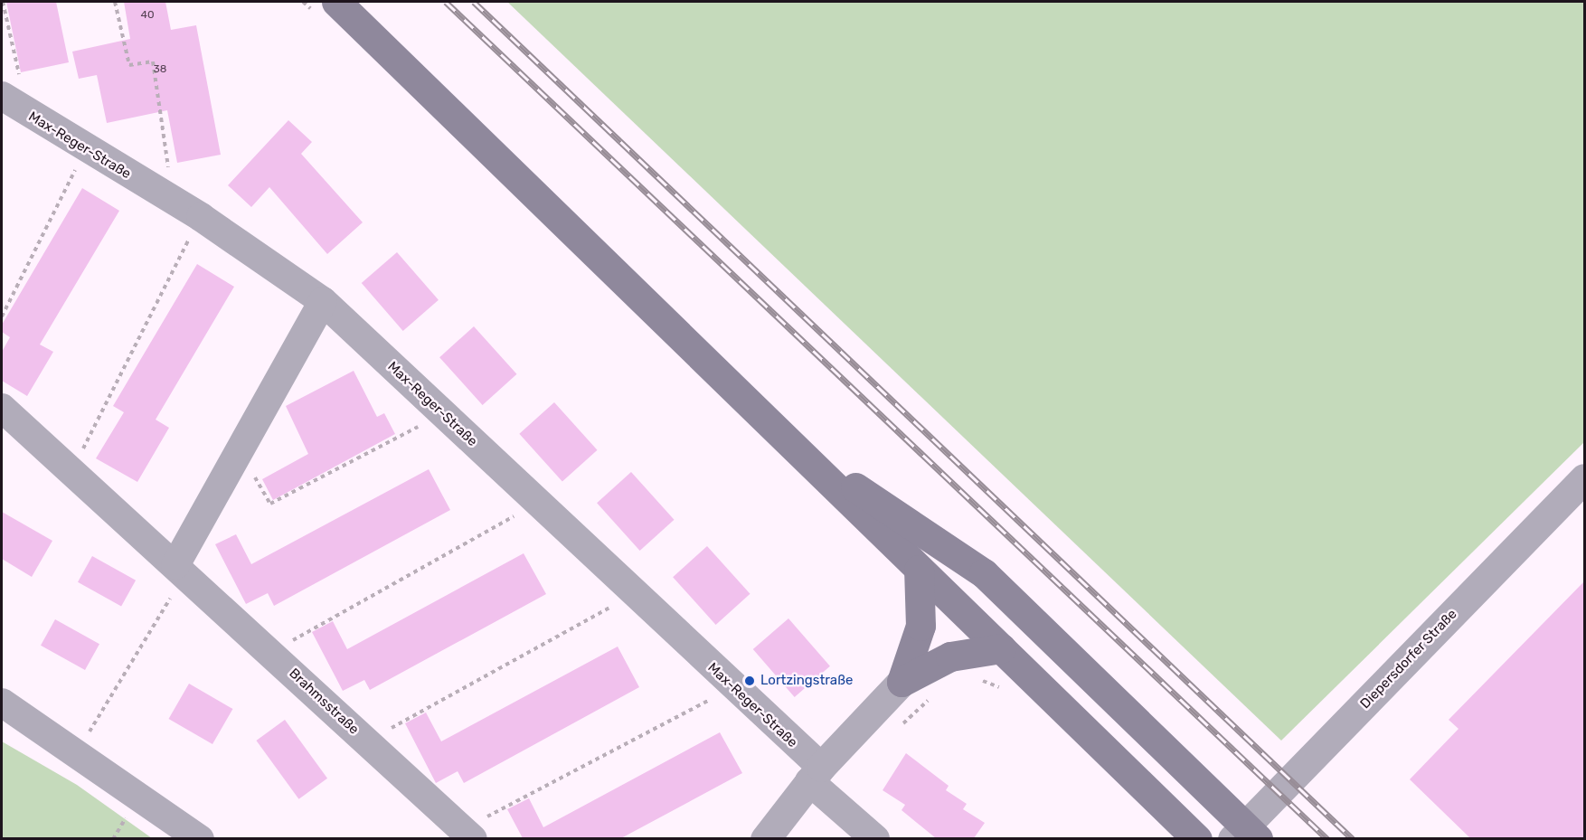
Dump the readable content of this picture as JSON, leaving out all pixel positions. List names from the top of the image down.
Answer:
{
  "streets": {
    "street": ["Max-Reger-Straße", "Diepersdorfer Straße", "Brahmsstraße"]
  },
  "places": ["Lortzingstraße"],
  "house_numbers": ["40", "38"]
}
